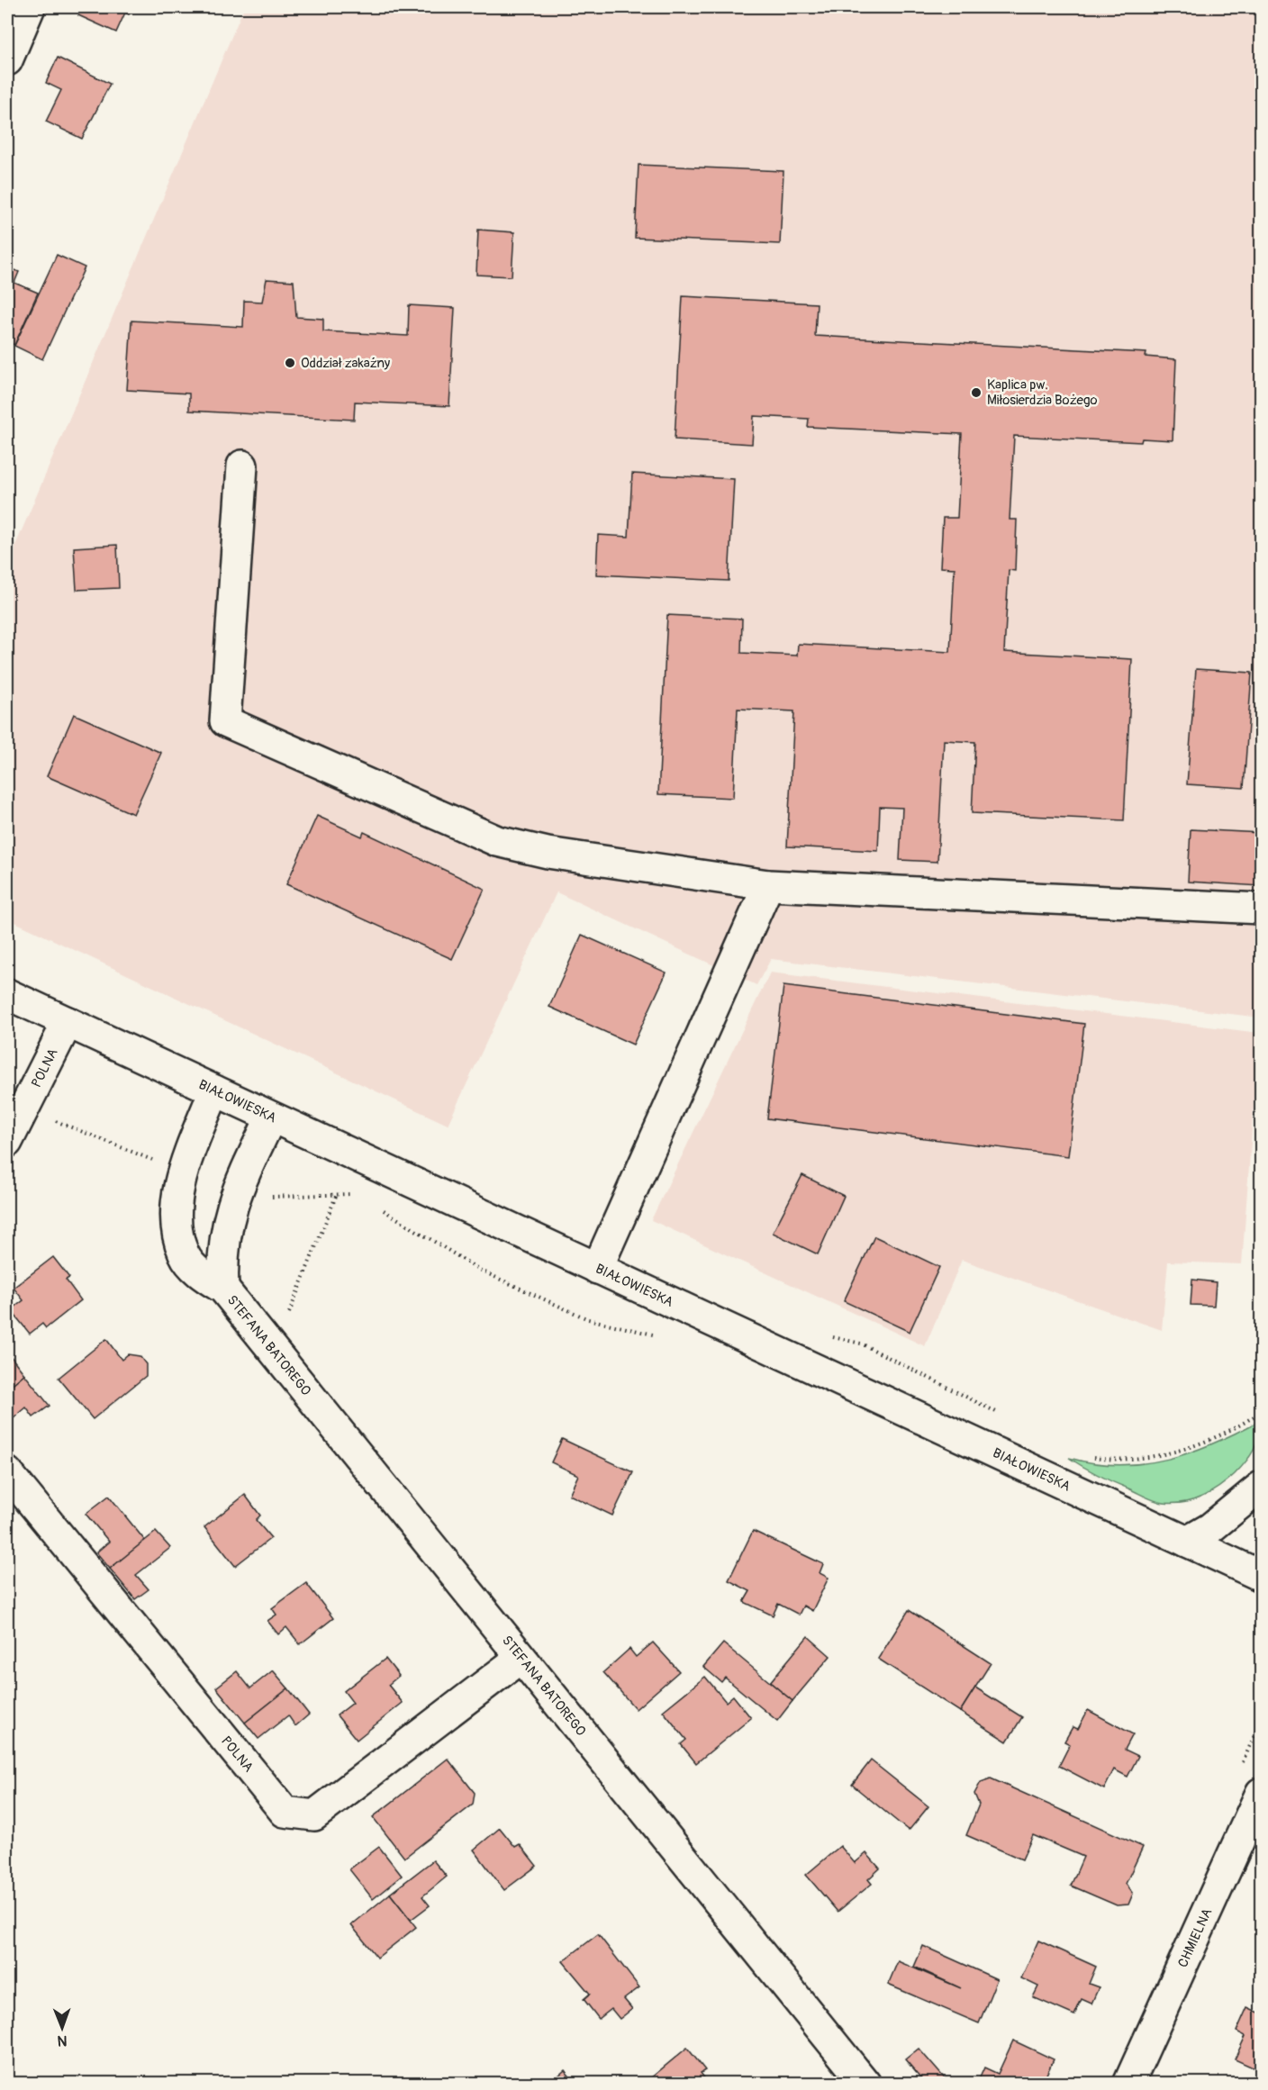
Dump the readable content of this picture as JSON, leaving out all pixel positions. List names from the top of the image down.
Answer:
{
  "streets": {
    "street": [
      "POLNA",
      "BIAŁOWIESKA",
      "STEFANA BATOREGO",
      "CHMIELNA"
    ]
  },
  "crossings": [
    ["POLNA", "BIAŁOWIESKA"],
    ["POLNA", "STEFANA BATOREGO"],
    ["BIAŁOWIESKA", "STEFANA BATOREGO"]
  ],
  "places": ["Oddział zakaźny", "Kaplica pw. Miłosierdzia Bożego"],
  "north": "bottom"
}
